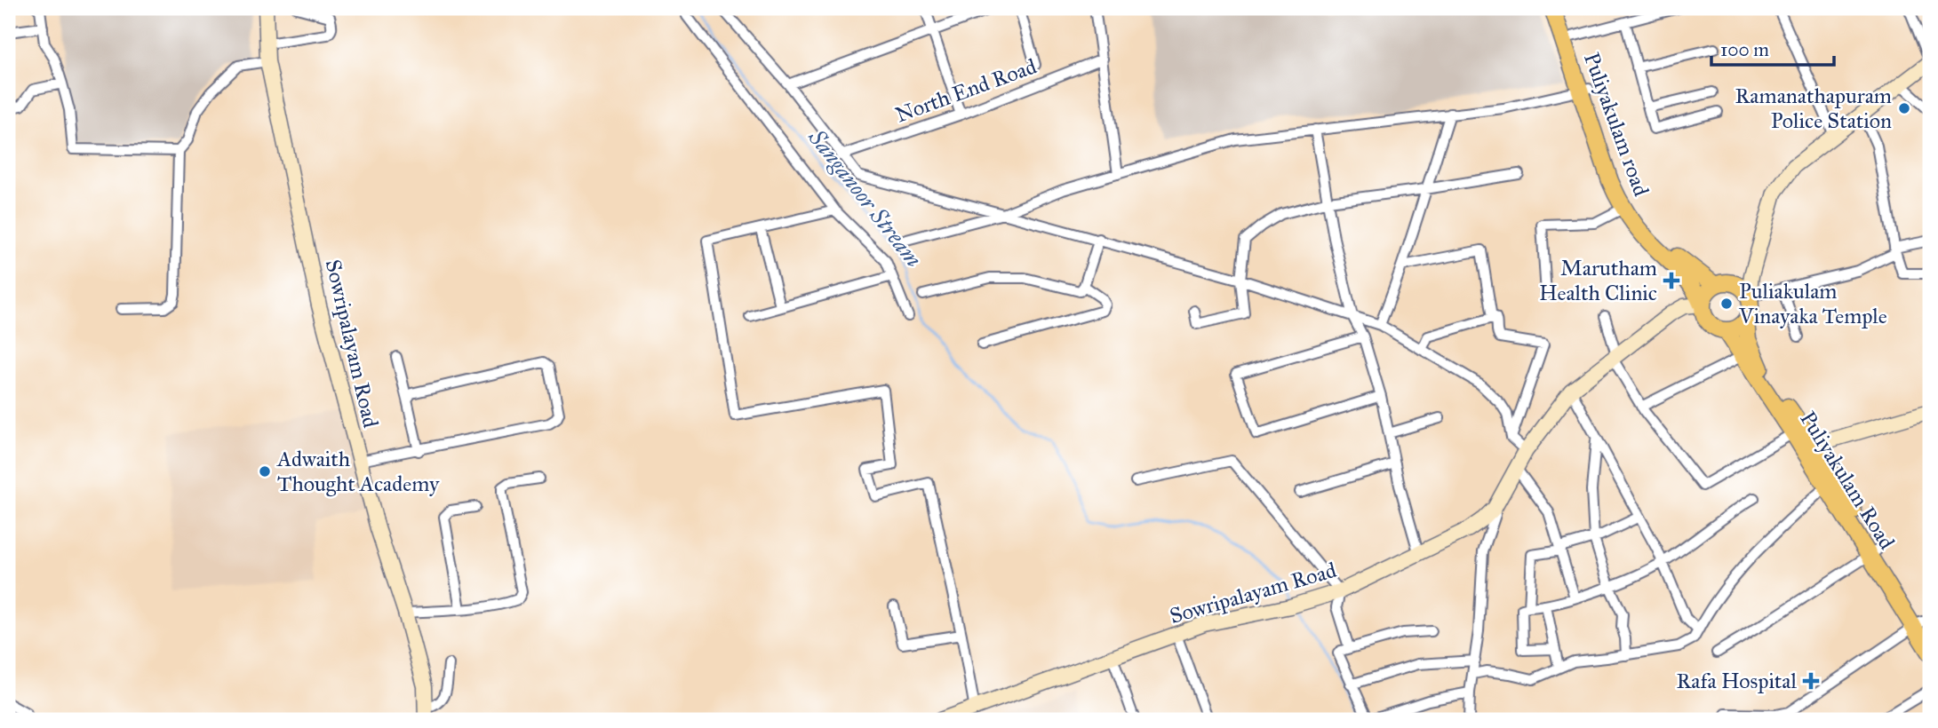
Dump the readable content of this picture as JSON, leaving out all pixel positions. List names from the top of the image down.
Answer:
{
  "streets": {
    "main road": ["Puliyakulam road", "Puliyakulam Road"],
    "street": ["North End Road", "Sowripalayam Road"]
  },
  "crossings": [
    ["Puliyakulam road", "Sowripalayam Road"],
    ["Puliyakulam road", "Puliyakulam Road"],
    ["Sowripalayam Road", "Puliyakulam Road"]
  ],
  "water": ["Sanganoor Stream"],
  "places": {
    "other": ["Ramanathapuram Police Station", "Puliakulam Vinayaka Temple", "Adwaith Thought Academy"],
    "health": ["Marutham Health Clinic", "Rafa Hospital"]
  },
  "scale_bar": "100 m"
}
